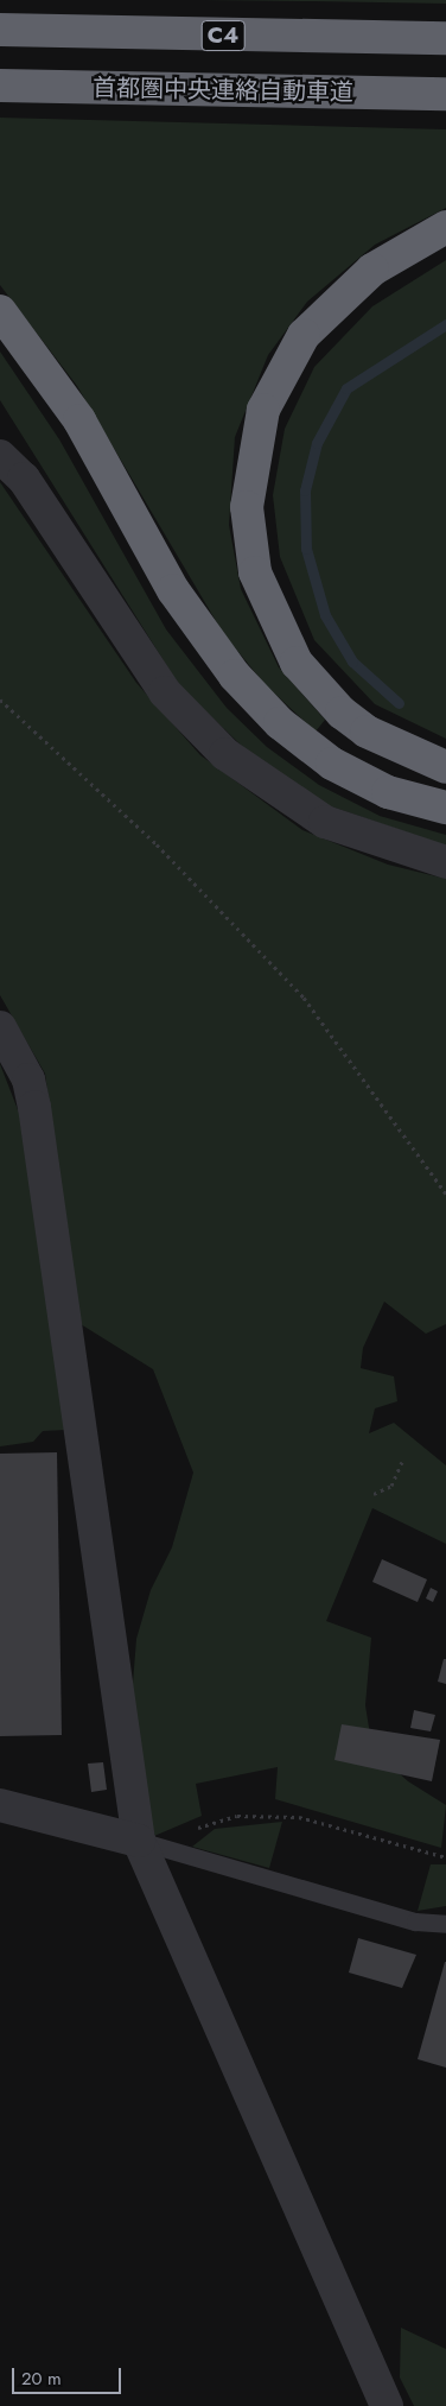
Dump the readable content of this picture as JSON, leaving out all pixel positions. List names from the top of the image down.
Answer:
{
  "streets": {
    "highway": ["C4", "首都圏中央連絡自動車道"]
  },
  "scale_bar": "20 m"
}
